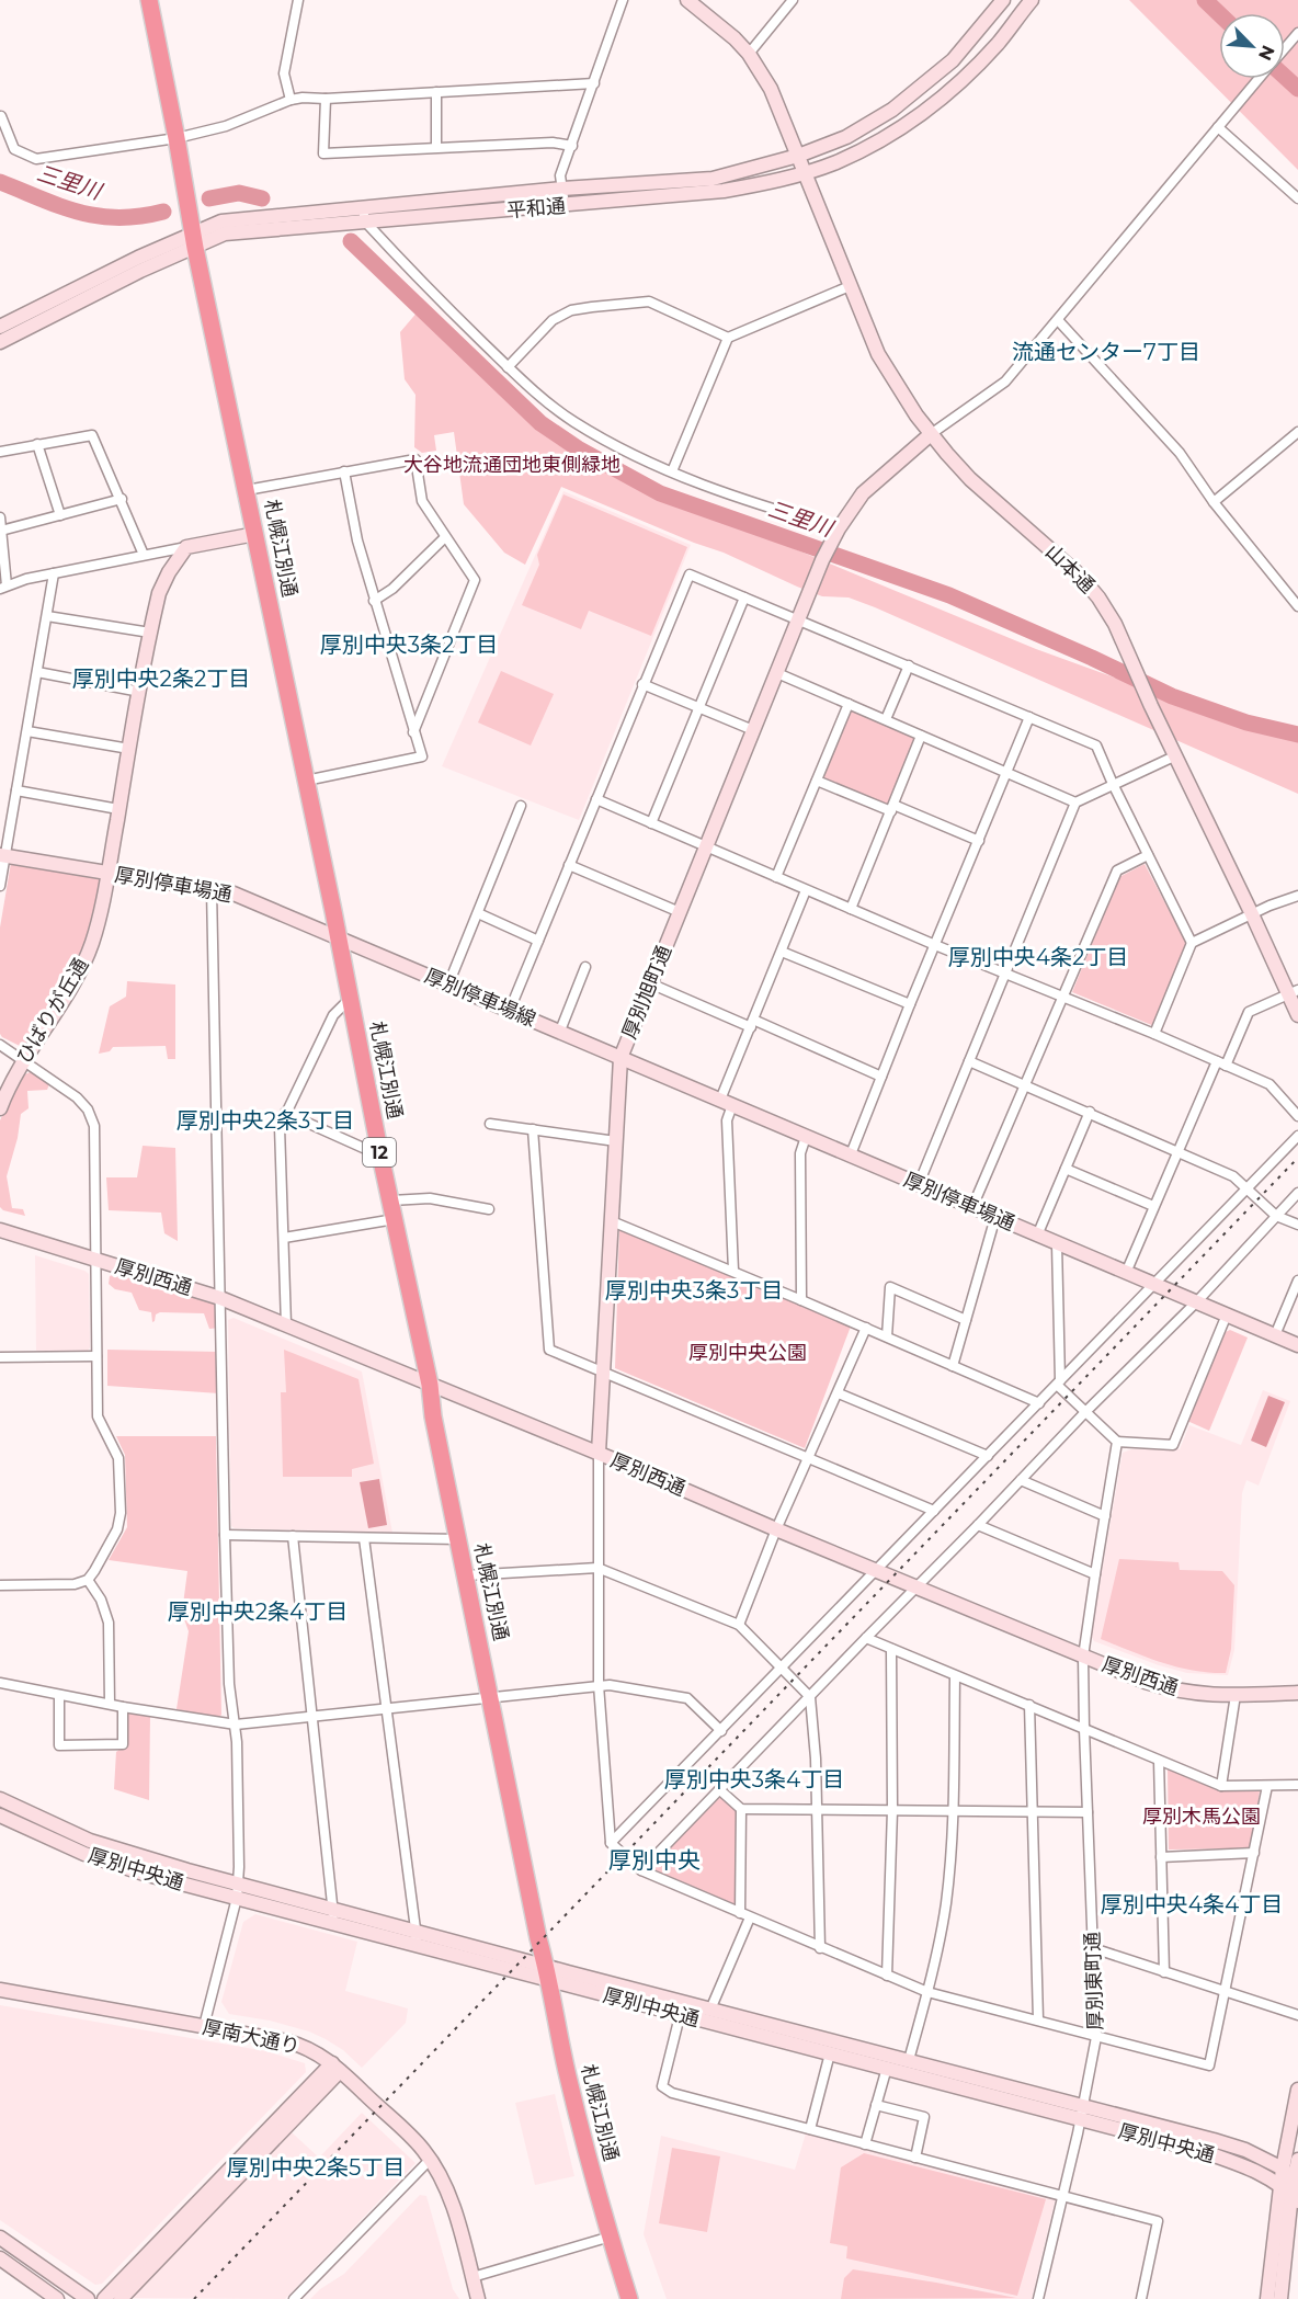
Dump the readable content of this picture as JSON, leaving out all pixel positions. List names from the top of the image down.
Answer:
{
  "streets": {
    "highway": ["札幌江別通", "12"],
    "street": [
      "平和通",
      "山本通",
      "厚別停車場通",
      "厚別旭町通",
      "厚別停車場線",
      "ひばりが丘通",
      "厚別西通",
      "厚別中央通",
      "厚別東町通",
      "厚南大通り"
    ]
  },
  "crossings": [
    ["平和通", "札幌江別通"],
    ["平和通", "山本通"],
    ["札幌江別通", "厚別停車場通"],
    ["札幌江別通", "厚別停車場線"],
    ["札幌江別通", "厚別西通"],
    ["札幌江別通", "厚別中央通"],
    ["厚別停車場通", "厚別旭町通"],
    ["厚別停車場通", "厚別停車場線"],
    ["厚別停車場通", "ひばりが丘通"],
    ["厚別旭町通", "厚別停車場線"],
    ["厚別旭町通", "厚別西通"],
    ["厚別西通", "厚別東町通"],
    ["厚別中央通", "厚別東町通"]
  ],
  "districts": [
    "流通センター7丁目",
    "厚別中央3条2丁目",
    "厚別中央2条2丁目",
    "厚別中央4条2丁目",
    "厚別中央2条3丁目",
    "厚別中央3条3丁目",
    "厚別中央2条4丁目",
    "厚別中央3条4丁目",
    "厚別中央",
    "厚別中央4条4丁目",
    "厚別中央2条5丁目"
  ],
  "water": ["三里川"],
  "parks": ["大谷地流通団地東側緑地", "厚別中央公園", "厚別木馬公園"],
  "north": "bottom right"
}
